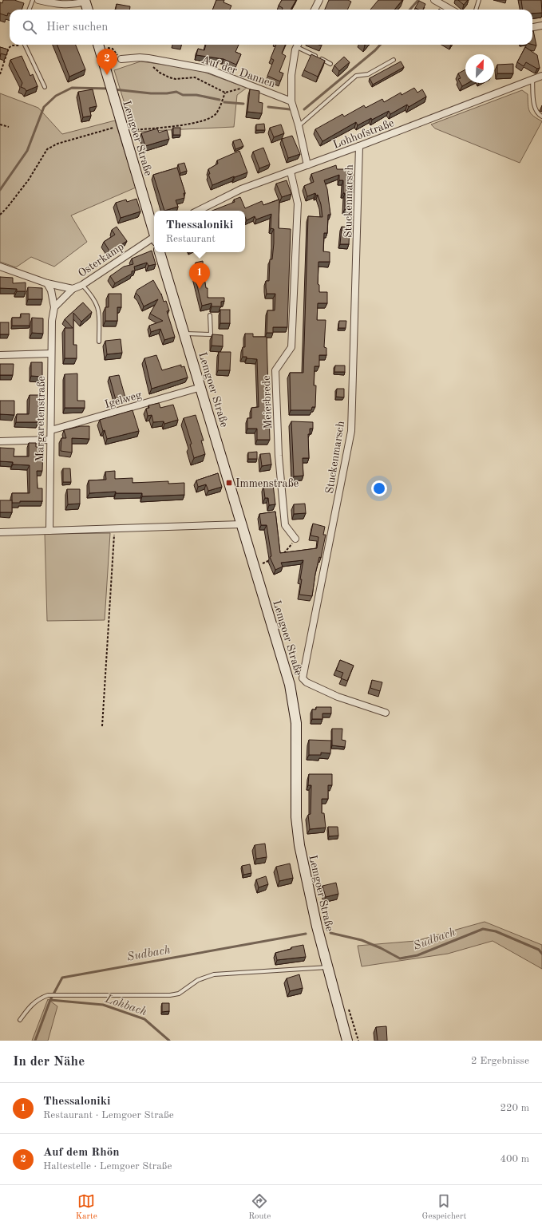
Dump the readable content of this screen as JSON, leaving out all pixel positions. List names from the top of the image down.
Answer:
{
  "streets": {
    "main road": ["Lemgoer Straße"],
    "street": [
      "Auf der Dannen",
      "Lohhofstraße",
      "Stuckenmarsch",
      "Osterkamp",
      "Igelweg",
      "Meierbrede",
      "Margaretenstraße"
    ]
  },
  "crossings": [
    ["Auf der Dannen", "Lohhofstraße"],
    ["Lohhofstraße", "Stuckenmarsch"],
    ["Lohhofstraße", "Meierbrede"],
    ["Lemgoer Straße", "Igelweg"],
    ["Osterkamp", "Margaretenstraße"],
    ["Igelweg", "Margaretenstraße"]
  ],
  "water": ["Sudbach", "Lohbach"],
  "places": {
    "transit": ["Immenstraße"]
  },
  "north": "top right",
  "page": {
    "search": "Hier suchen",
    "pins": ["2", "1"],
    "popup": ["Thessaloniki", "Restaurant"],
    "heading": ["In der Nähe", "2 Ergebnisse"],
    "list": [
      {
        "mark": "1",
        "name": "Thessaloniki",
        "note": "Restaurant · Lemgoer Straße",
        "value": "220 m"
      },
      {
        "mark": "2",
        "name": "Auf dem Rhön",
        "note": "Haltestelle · Lemgoer Straße",
        "value": "400 m"
      }
    ],
    "nav": ["Karte", "Route", "Gespeichert"]
  }
}
